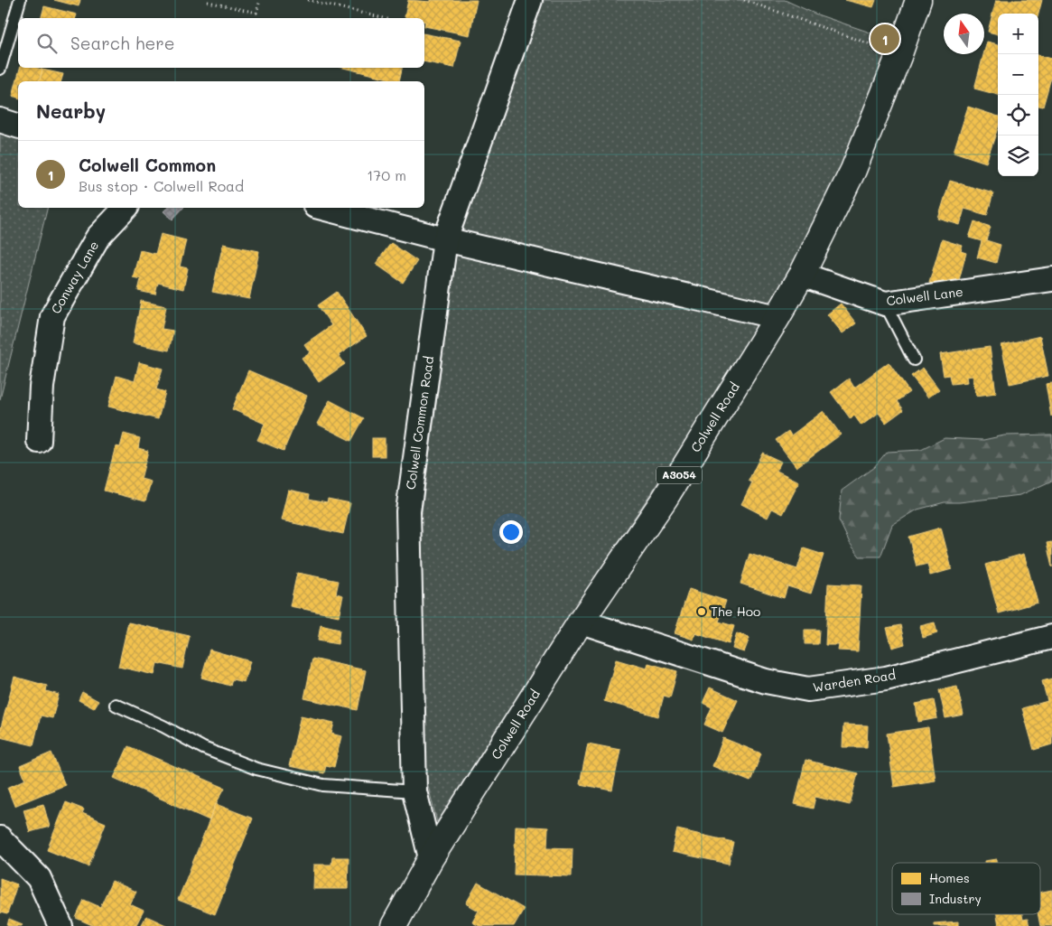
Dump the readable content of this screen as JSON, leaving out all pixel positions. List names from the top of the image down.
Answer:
{
  "streets": {
    "main road": ["Colwell Road", "A3054"],
    "street": [
      "Conway Lane",
      "Colwell Lane",
      "Colwell Common Road",
      "Warden Road"
    ]
  },
  "crossings": [
    ["Colwell Lane", "Colwell Road"],
    ["Colwell Road", "Colwell Common Road"],
    ["Colwell Road", "Warden Road"]
  ],
  "places": ["The Hoo"],
  "legend": ["Homes", "Industry"],
  "north": "top",
  "page": {
    "map_buttons": ["+", "−"],
    "search": "Search here",
    "pins": "1",
    "heading": "Nearby",
    "list": [
      {
        "mark": "1",
        "name": "Colwell Common",
        "note": "Bus stop · Colwell Road",
        "value": "170 m"
      }
    ]
  }
}
